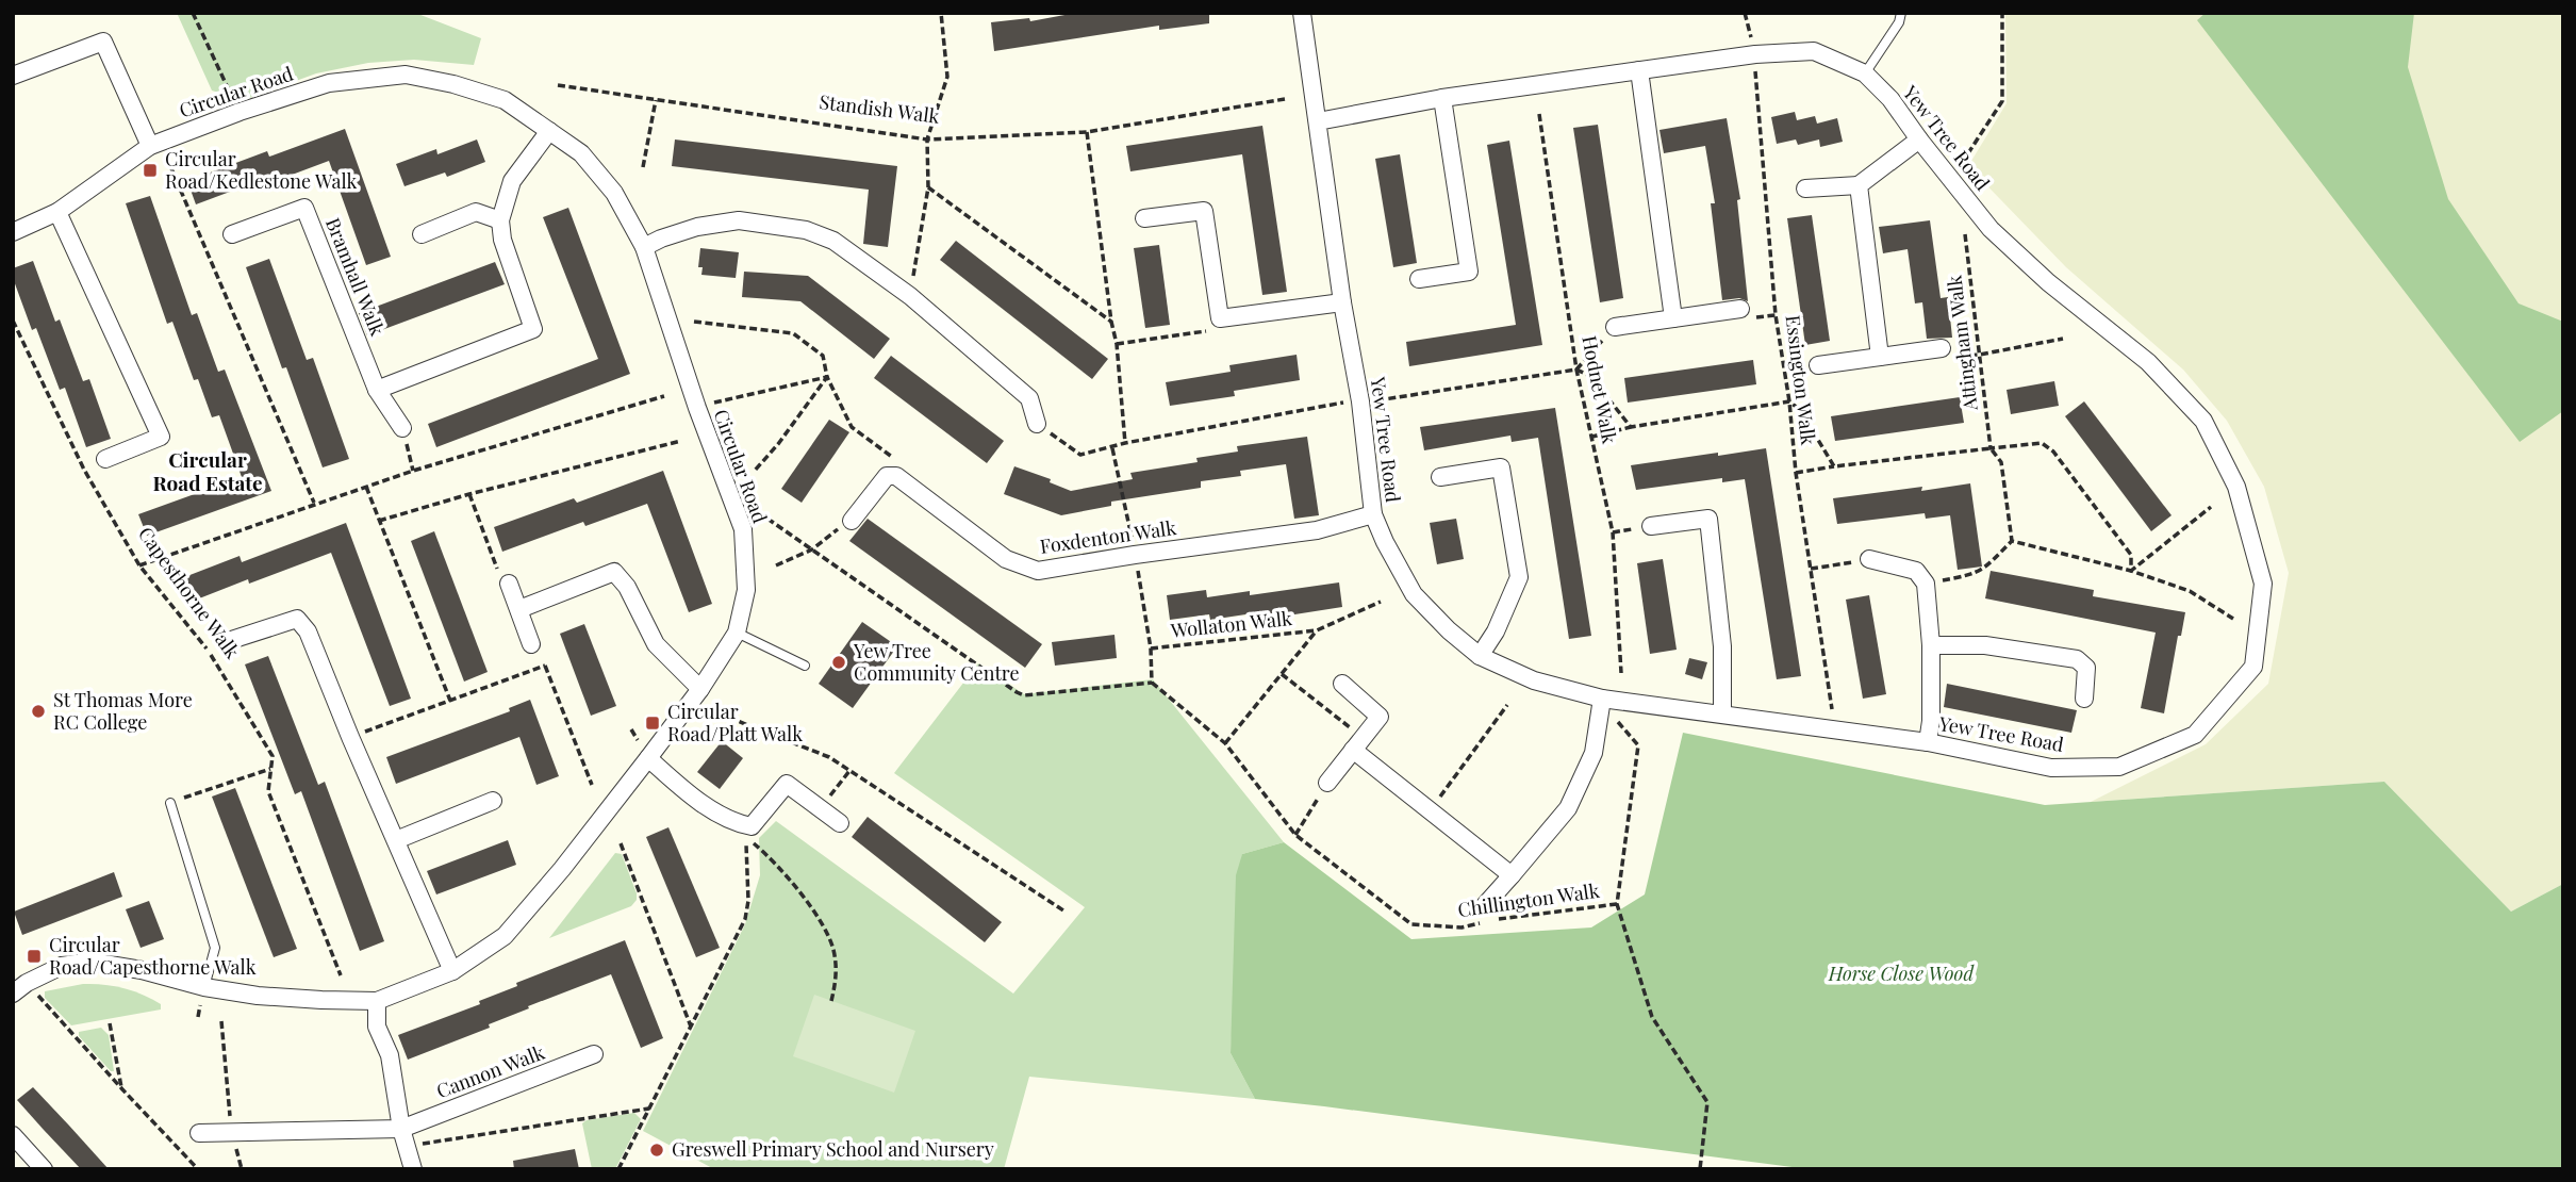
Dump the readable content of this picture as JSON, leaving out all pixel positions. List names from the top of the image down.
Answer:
{
  "streets": {
    "street": [
      "Circular Road",
      "Yew Tree Road",
      "Bramhall Walk",
      "Foxdenton Walk",
      "Capesthorne Walk",
      "Cannon Walk"
    ],
    "path": [
      "Standish Walk",
      "Attingham Walk",
      "Essington Walk",
      "Hodnet Walk",
      "Wollaton Walk",
      "Chillington Walk"
    ]
  },
  "crossings": [
    ["Circular Road", "Capesthorne Walk"],
    ["Yew Tree Road", "Essington Walk"],
    ["Yew Tree Road", "Foxdenton Walk"],
    ["Wollaton Walk", "Chillington Walk"]
  ],
  "districts": ["Circular Road Estate"],
  "parks": ["Horse Close Wood"],
  "places": {
    "transit": ["Circular Road/Kedlestone Walk", "Circular Road/Platt Walk", "Circular Road/Capesthorne Walk"],
    "other": ["Yew Tree Community Centre", "St Thomas More RC College", "Greswell Primary School and Nursery"]
  }
}
